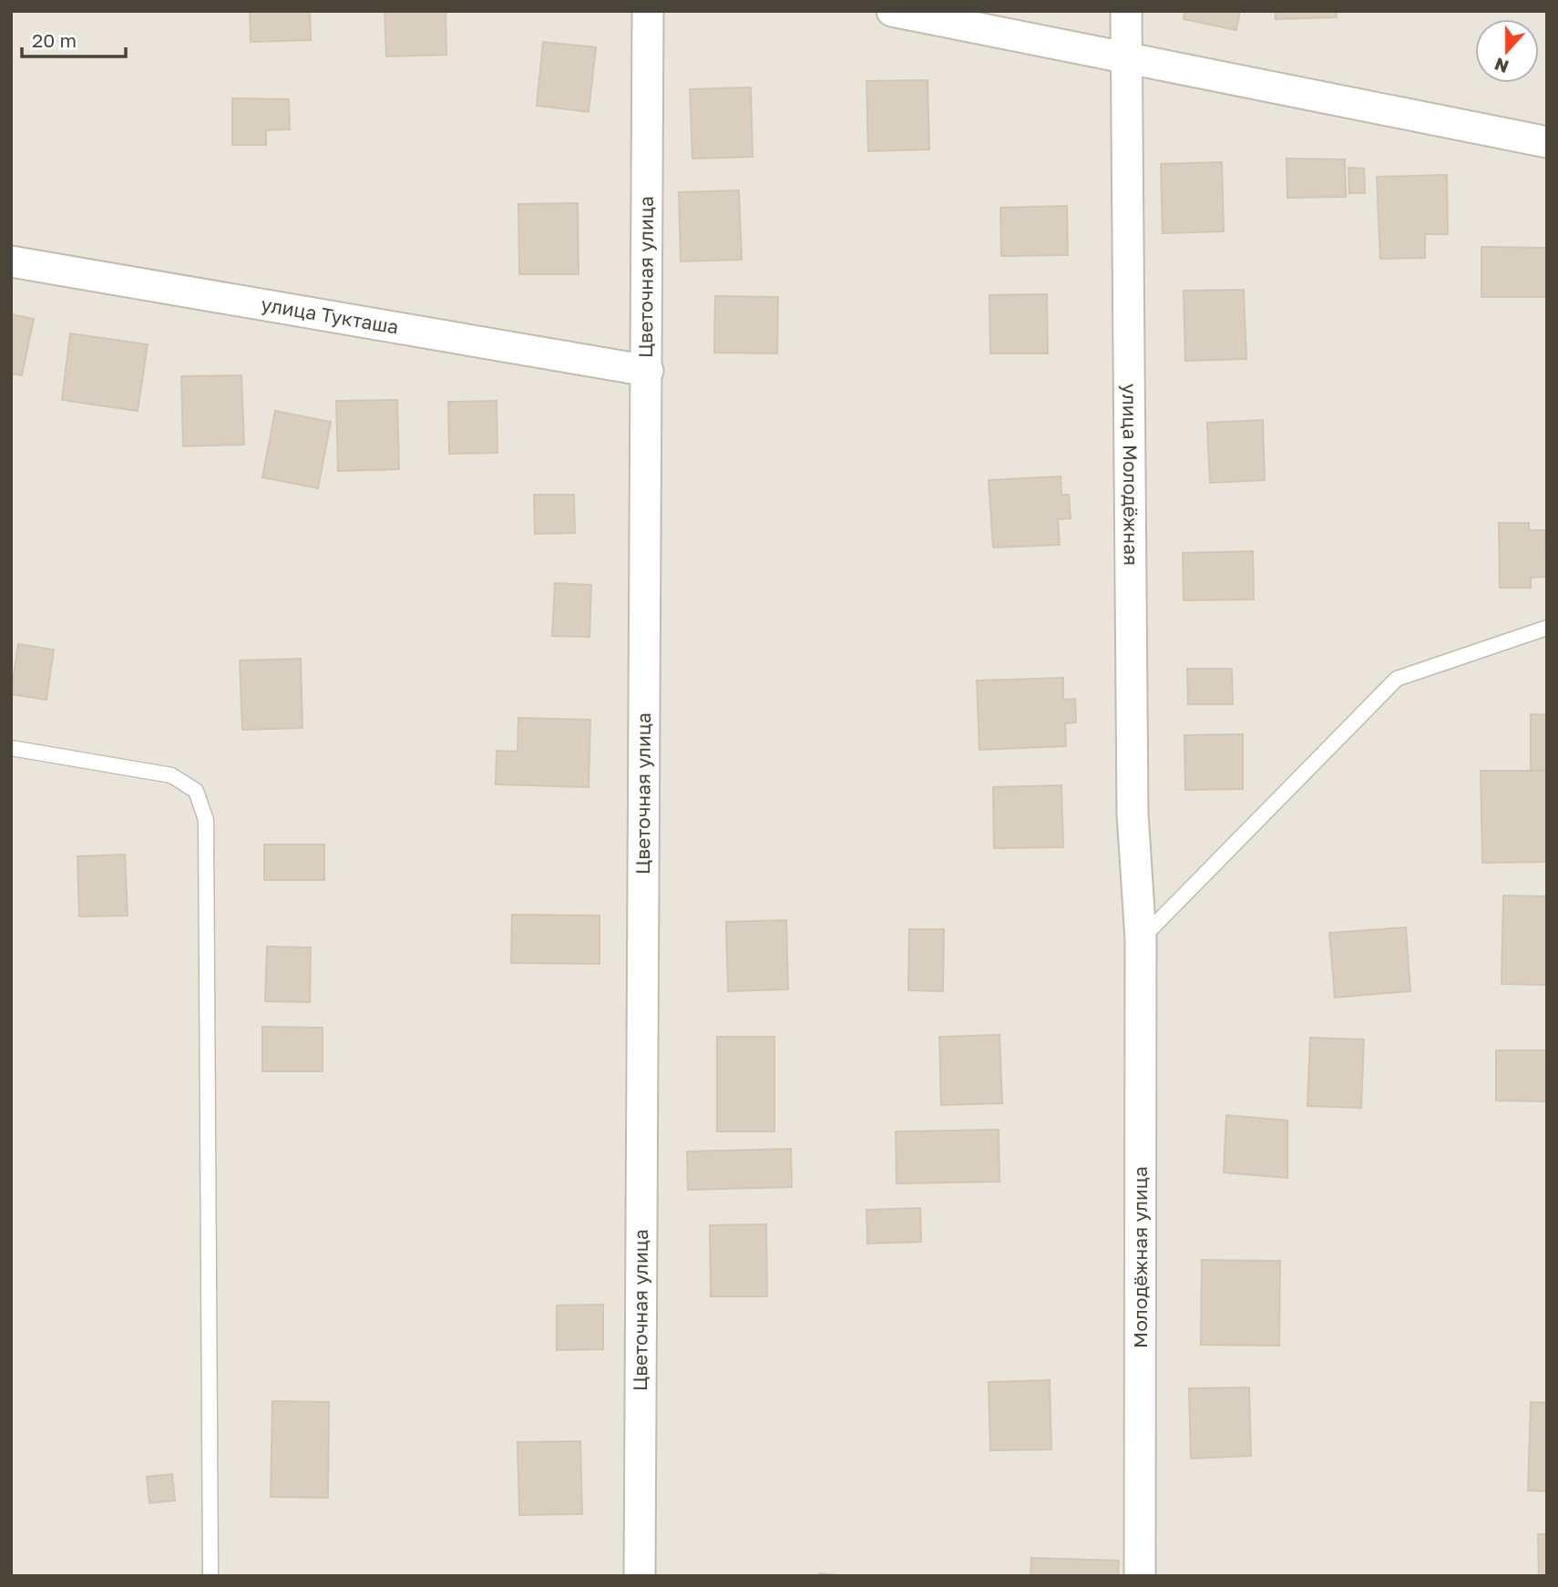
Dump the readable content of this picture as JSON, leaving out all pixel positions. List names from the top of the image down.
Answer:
{
  "streets": {
    "street": [
      "Цветочная улица",
      "улица Тукташа",
      "улица Молодёжная",
      "Молодёжная улица"
    ]
  },
  "crossings": [
    ["Цветочная улица", "улица Тукташа"],
    ["улица Молодёжная", "Молодёжная улица"]
  ],
  "scale_bar": "20 m",
  "north": "bottom"
}
